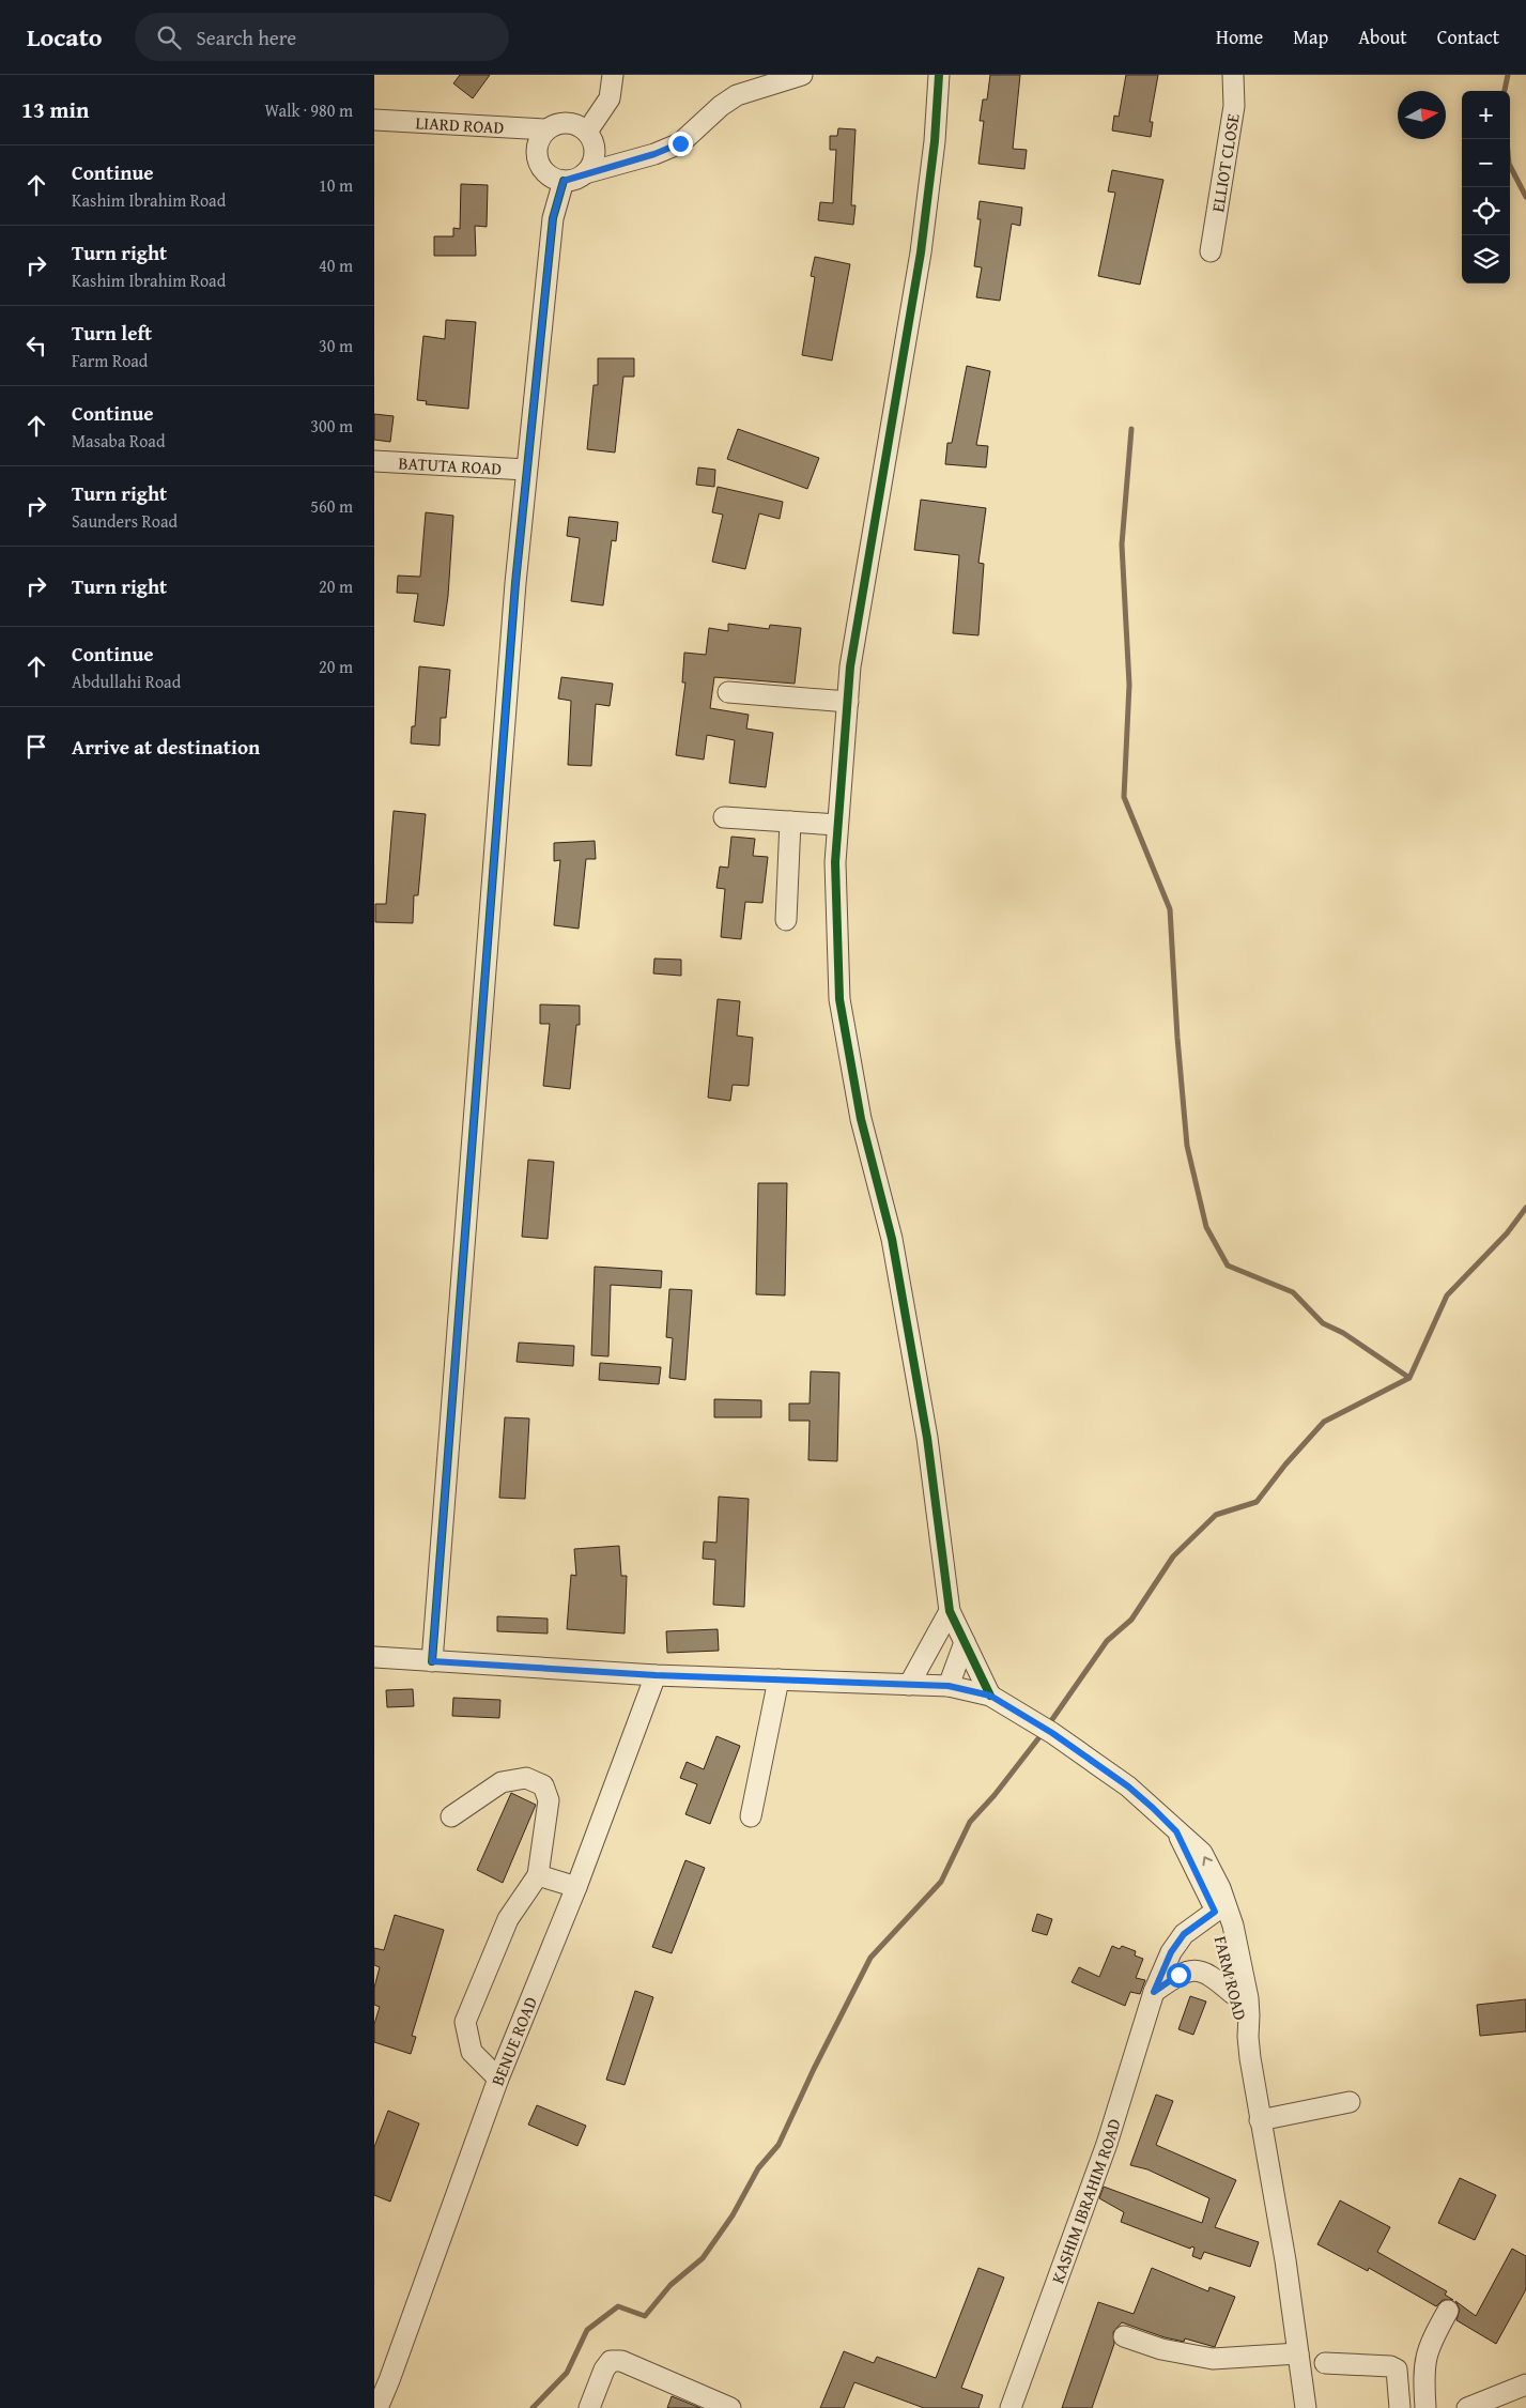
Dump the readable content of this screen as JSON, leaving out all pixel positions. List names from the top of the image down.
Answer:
{
  "streets": {
    "street": [
      "LIARD ROAD",
      "ELLIOT CLOSE",
      "BATUTA ROAD",
      "FARM ROAD",
      "BENUE ROAD",
      "KASHIM IBRAHIM ROAD"
    ]
  },
  "crossings": [
    ["FARM ROAD", "KASHIM IBRAHIM ROAD"]
  ],
  "north": "right",
  "page": {
    "header": "Locato",
    "search": "Search here",
    "nav": [
      "Home",
      "Map",
      "About",
      "Contact"
    ],
    "heading": ["13 min", "Walk · 980 m"],
    "map_buttons": ["+", "−"],
    "list": [
      ["Continue", "Kashim Ibrahim Road", "10 m"],
      ["Turn right", "Kashim Ibrahim Road", "40 m"],
      ["Turn left", "Farm Road", "30 m"],
      ["Continue", "Masaba Road", "300 m"],
      ["Turn right", "Saunders Road", "560 m"],
      ["Turn right", "20 m"],
      ["Continue", "Abdullahi Road", "20 m"],
      "Arrive at destination"
    ]
  }
}
